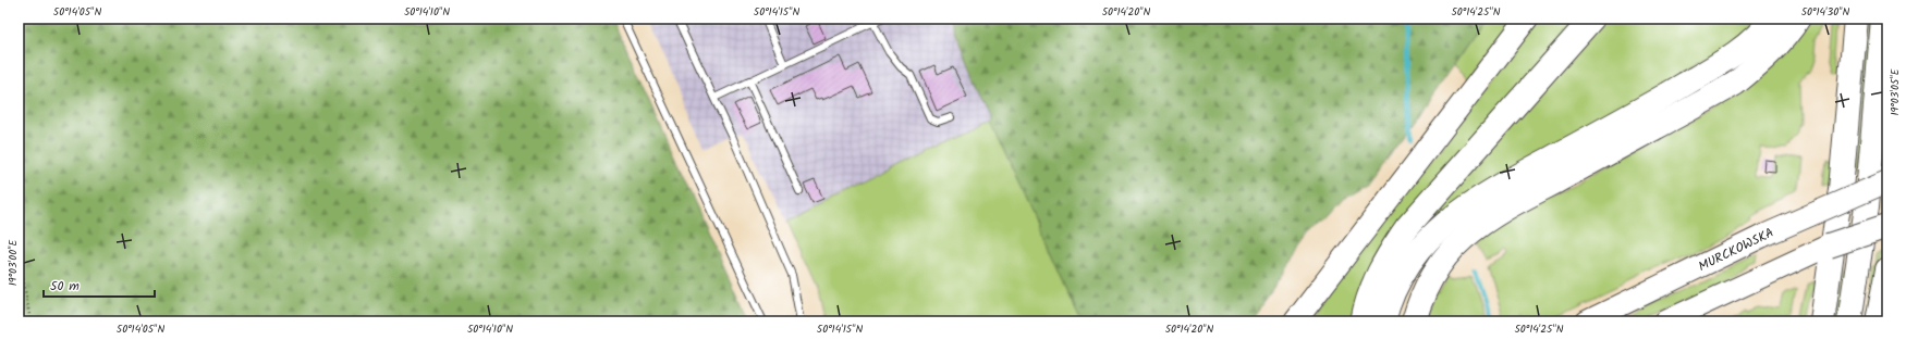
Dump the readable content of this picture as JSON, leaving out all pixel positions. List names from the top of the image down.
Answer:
{
  "streets": {
    "main road": ["MURCKOWSKA"]
  },
  "scale_bar": "50 m",
  "coordinates": [
    "50°14'05\"N",
    "50°14'10\"N",
    "50°14'15\"N",
    "50°14'20\"N",
    "50°14'25\"N",
    "50°14'30\"N",
    "19°03'05\"E",
    "19°03'00\"E"
  ]
}
